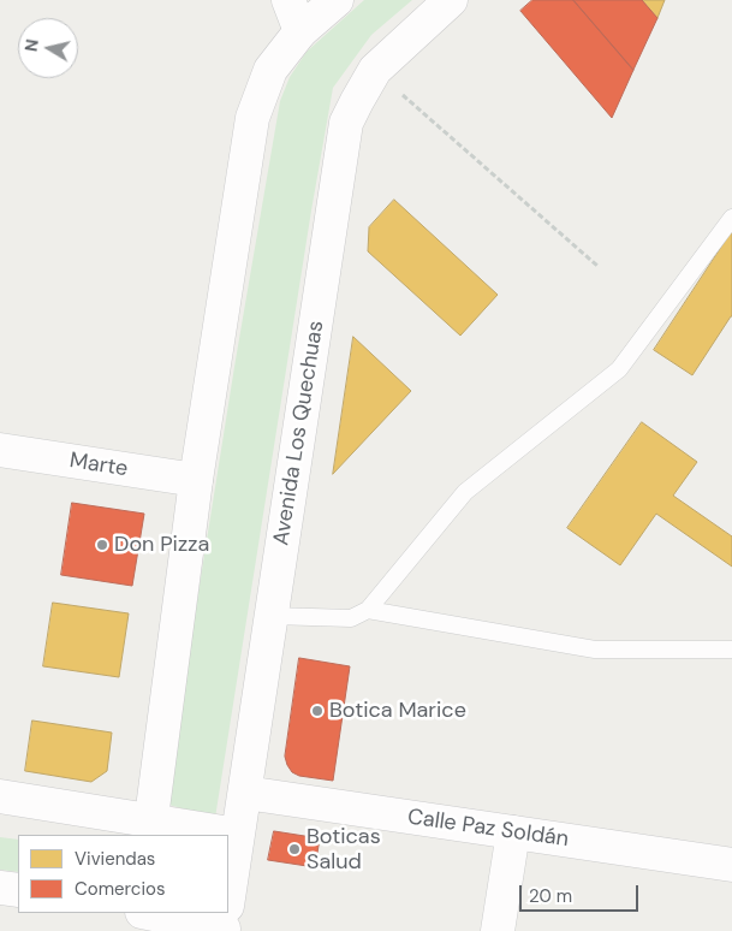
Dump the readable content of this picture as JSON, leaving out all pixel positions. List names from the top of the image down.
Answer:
{
  "streets": {
    "main road": ["Avenida Los Quechuas", "Marte", "Calle Paz Soldán"]
  },
  "crossings": [
    ["Avenida Los Quechuas", "Calle Paz Soldán"]
  ],
  "places": ["Don Pizza", "Botica Marice", "Boticas Salud"],
  "legend": ["Viviendas", "Comercios"],
  "scale_bar": "20 m",
  "north": "left"
}
